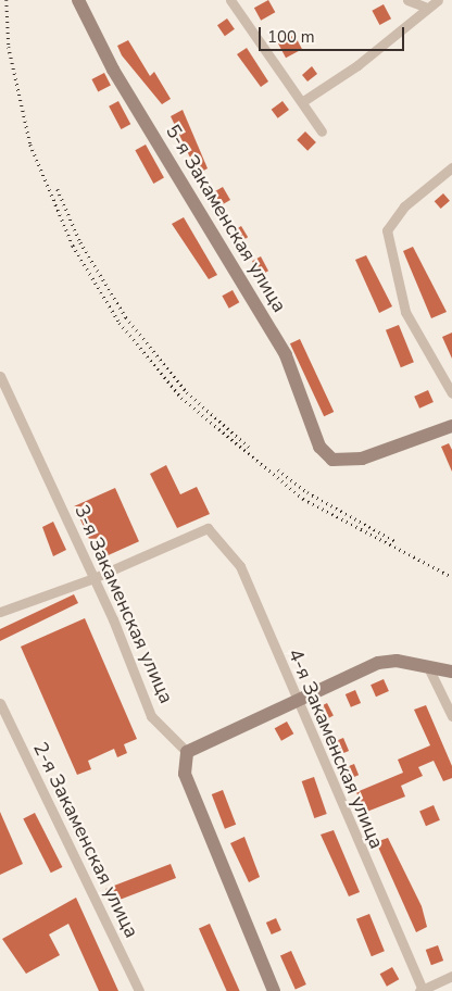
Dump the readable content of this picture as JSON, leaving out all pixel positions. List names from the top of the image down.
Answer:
{
  "streets": {
    "street": [
      "5-я Закаменская улица",
      "3-я Закаменская улица",
      "4-я Закаменская улица",
      "2-я Закаменская улица"
    ]
  },
  "crossings": [
    ["3-я Закаменская улица", "4-я Закаменская улица"]
  ],
  "scale_bar": "100 m"
}
